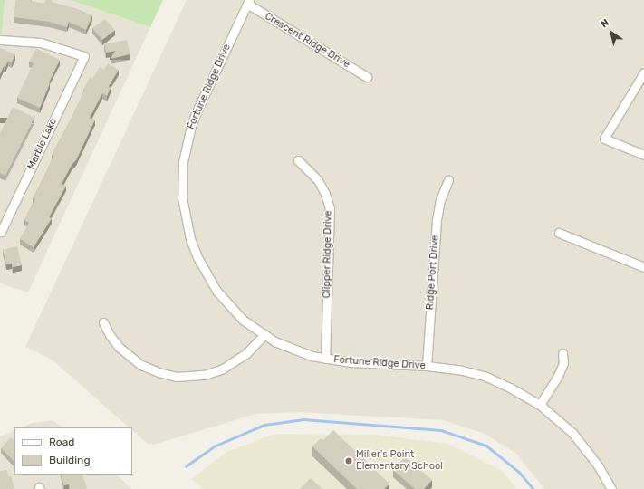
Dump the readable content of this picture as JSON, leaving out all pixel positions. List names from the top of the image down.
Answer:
{
  "streets": {
    "street": [
      "Crescent Ridge Drive",
      "Fortune Ridge Drive",
      "Marble Lake",
      "Clipper Ridge Drive",
      "Ridge Port Drive"
    ]
  },
  "crossings": [
    ["Crescent Ridge Drive", "Fortune Ridge Drive"],
    ["Fortune Ridge Drive", "Clipper Ridge Drive"],
    ["Fortune Ridge Drive", "Ridge Port Drive"]
  ],
  "places": ["Miller's Point Elementary School"],
  "legend": ["Road", "Building"],
  "north": "top left"
}
